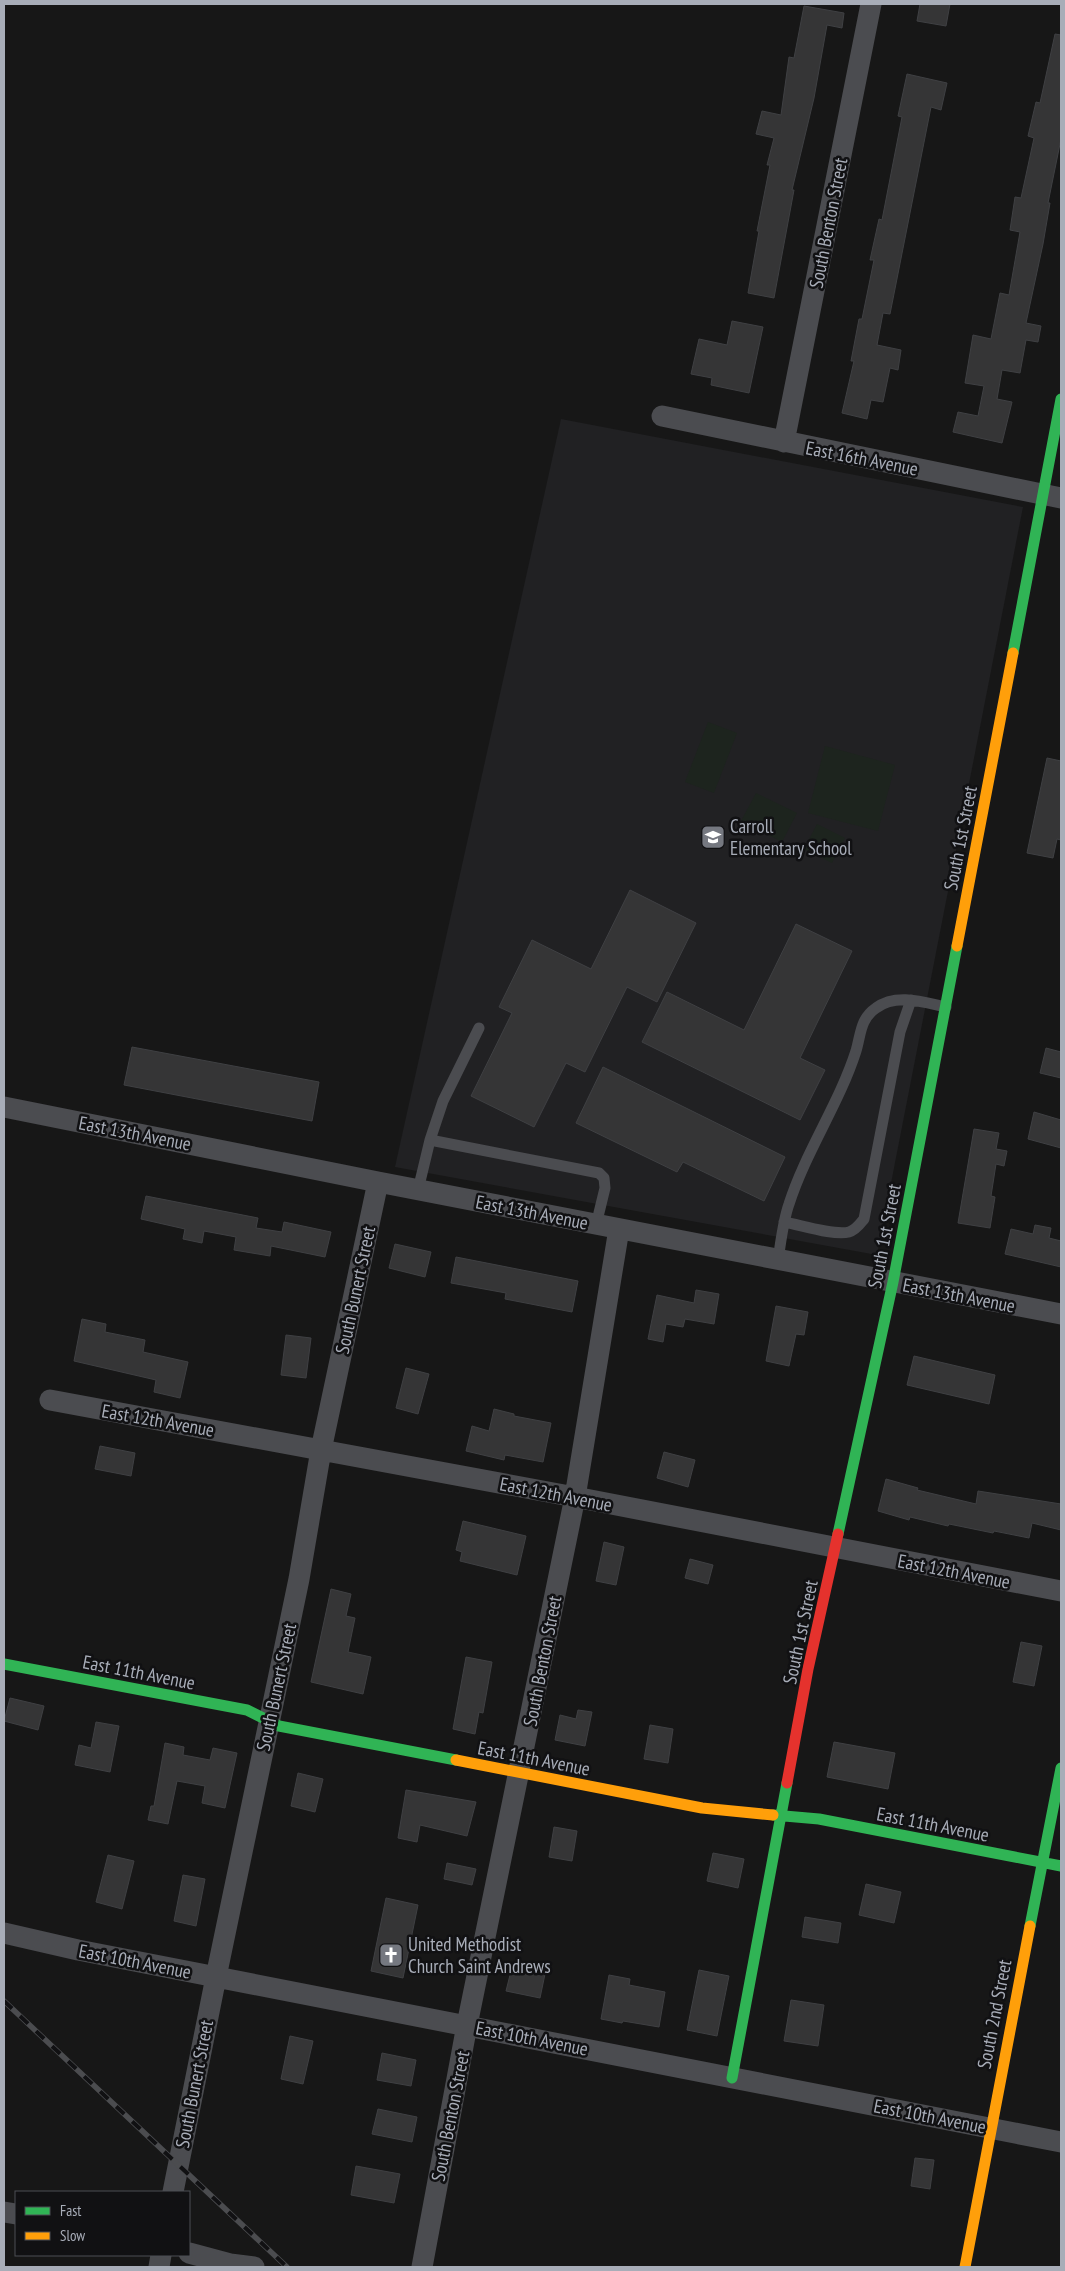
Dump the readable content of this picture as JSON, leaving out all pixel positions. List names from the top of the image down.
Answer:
{
  "streets": {
    "street": [
      "South Benton Street",
      "East 16th Avenue",
      "South 1st Street",
      "East 13th Avenue",
      "South Bunert Street",
      "East 12th Avenue",
      "East 11th Avenue",
      "East 10th Avenue",
      "South 2nd Street"
    ]
  },
  "crossings": [
    ["South Benton Street", "East 16th Avenue"],
    ["South Benton Street", "East 13th Avenue"],
    ["South Benton Street", "East 12th Avenue"],
    ["South Benton Street", "East 11th Avenue"],
    ["South Benton Street", "East 10th Avenue"],
    ["East 16th Avenue", "South 1st Street"],
    ["South 1st Street", "East 13th Avenue"],
    ["South 1st Street", "East 12th Avenue"],
    ["South 1st Street", "East 11th Avenue"],
    ["South 1st Street", "East 10th Avenue"],
    ["East 13th Avenue", "South Bunert Street"],
    ["South Bunert Street", "East 12th Avenue"],
    ["South Bunert Street", "East 11th Avenue"],
    ["South Bunert Street", "East 10th Avenue"],
    ["East 11th Avenue", "South 2nd Street"],
    ["East 10th Avenue", "South 2nd Street"]
  ],
  "places": {
    "school or university": ["Carroll Elementary School"],
    "church": ["United Methodist Church Saint Andrews"]
  },
  "legend": ["Fast", "Slow"]
}
